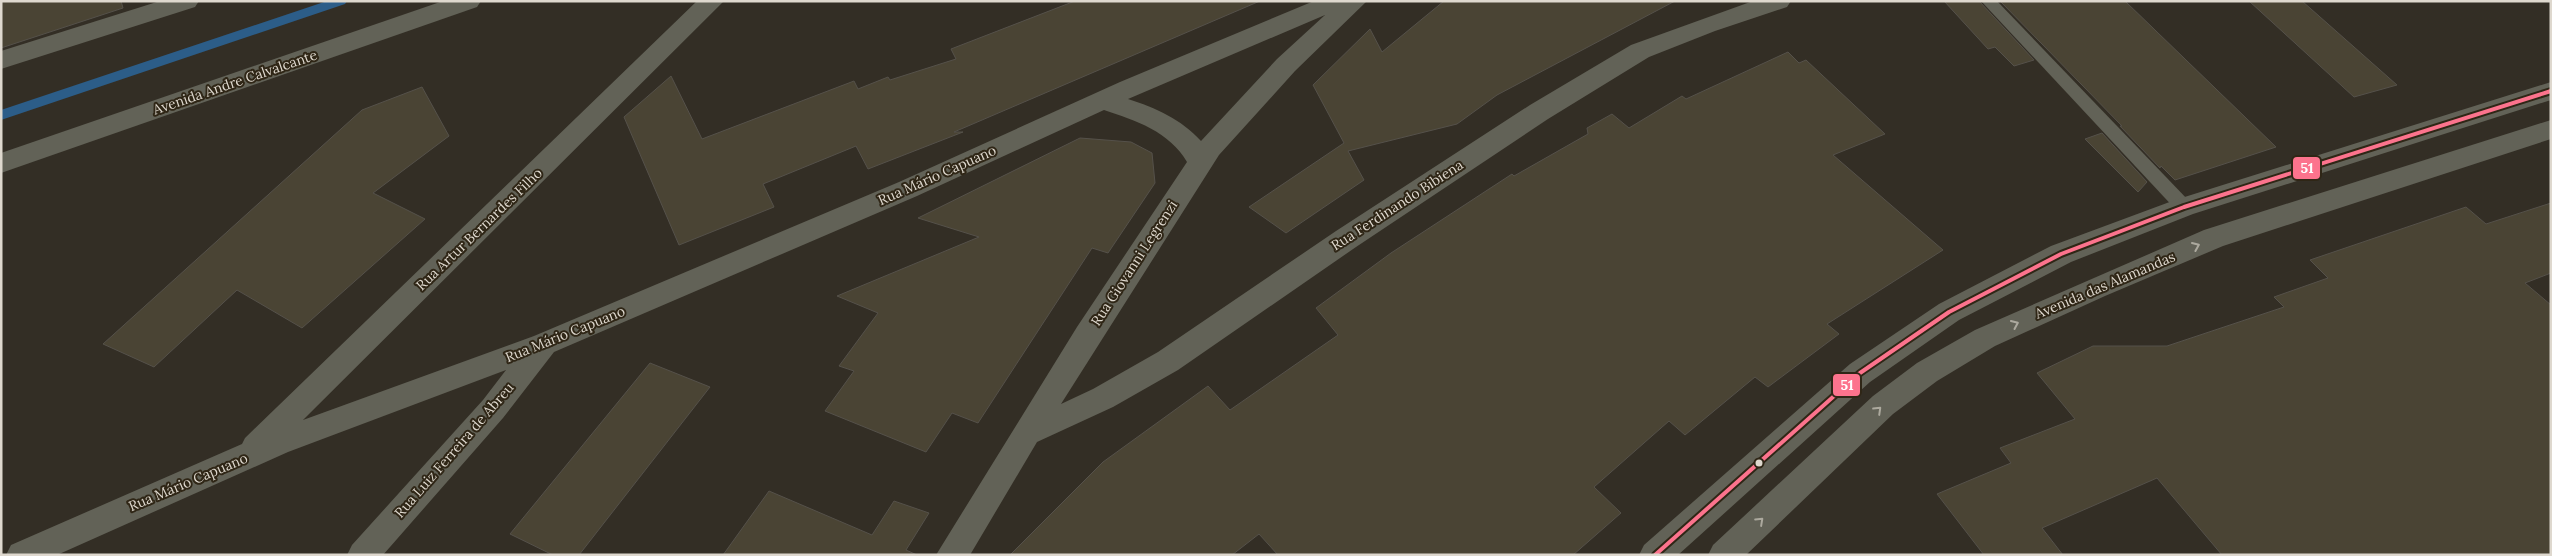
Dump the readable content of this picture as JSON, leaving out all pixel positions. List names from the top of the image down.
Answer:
{
  "streets": {
    "street": [
      "Avenida Andre Calvalcante",
      "Rua Mário Capuano",
      "Rua Ferdinando Bibiena",
      "Rua Artur Bernardes Filho",
      "Rua Giovanni Legrenzi",
      "Avenida das Alamandas",
      "Rua Luiz Ferreira de Abreu"
    ]
  },
  "crossings": [
    ["Rua Mário Capuano", "Rua Artur Bernardes Filho"],
    ["Rua Mário Capuano", "Rua Luiz Ferreira de Abreu"],
    ["Rua Ferdinando Bibiena", "Rua Giovanni Legrenzi"]
  ],
  "lines": ["transit line 51"]
}
